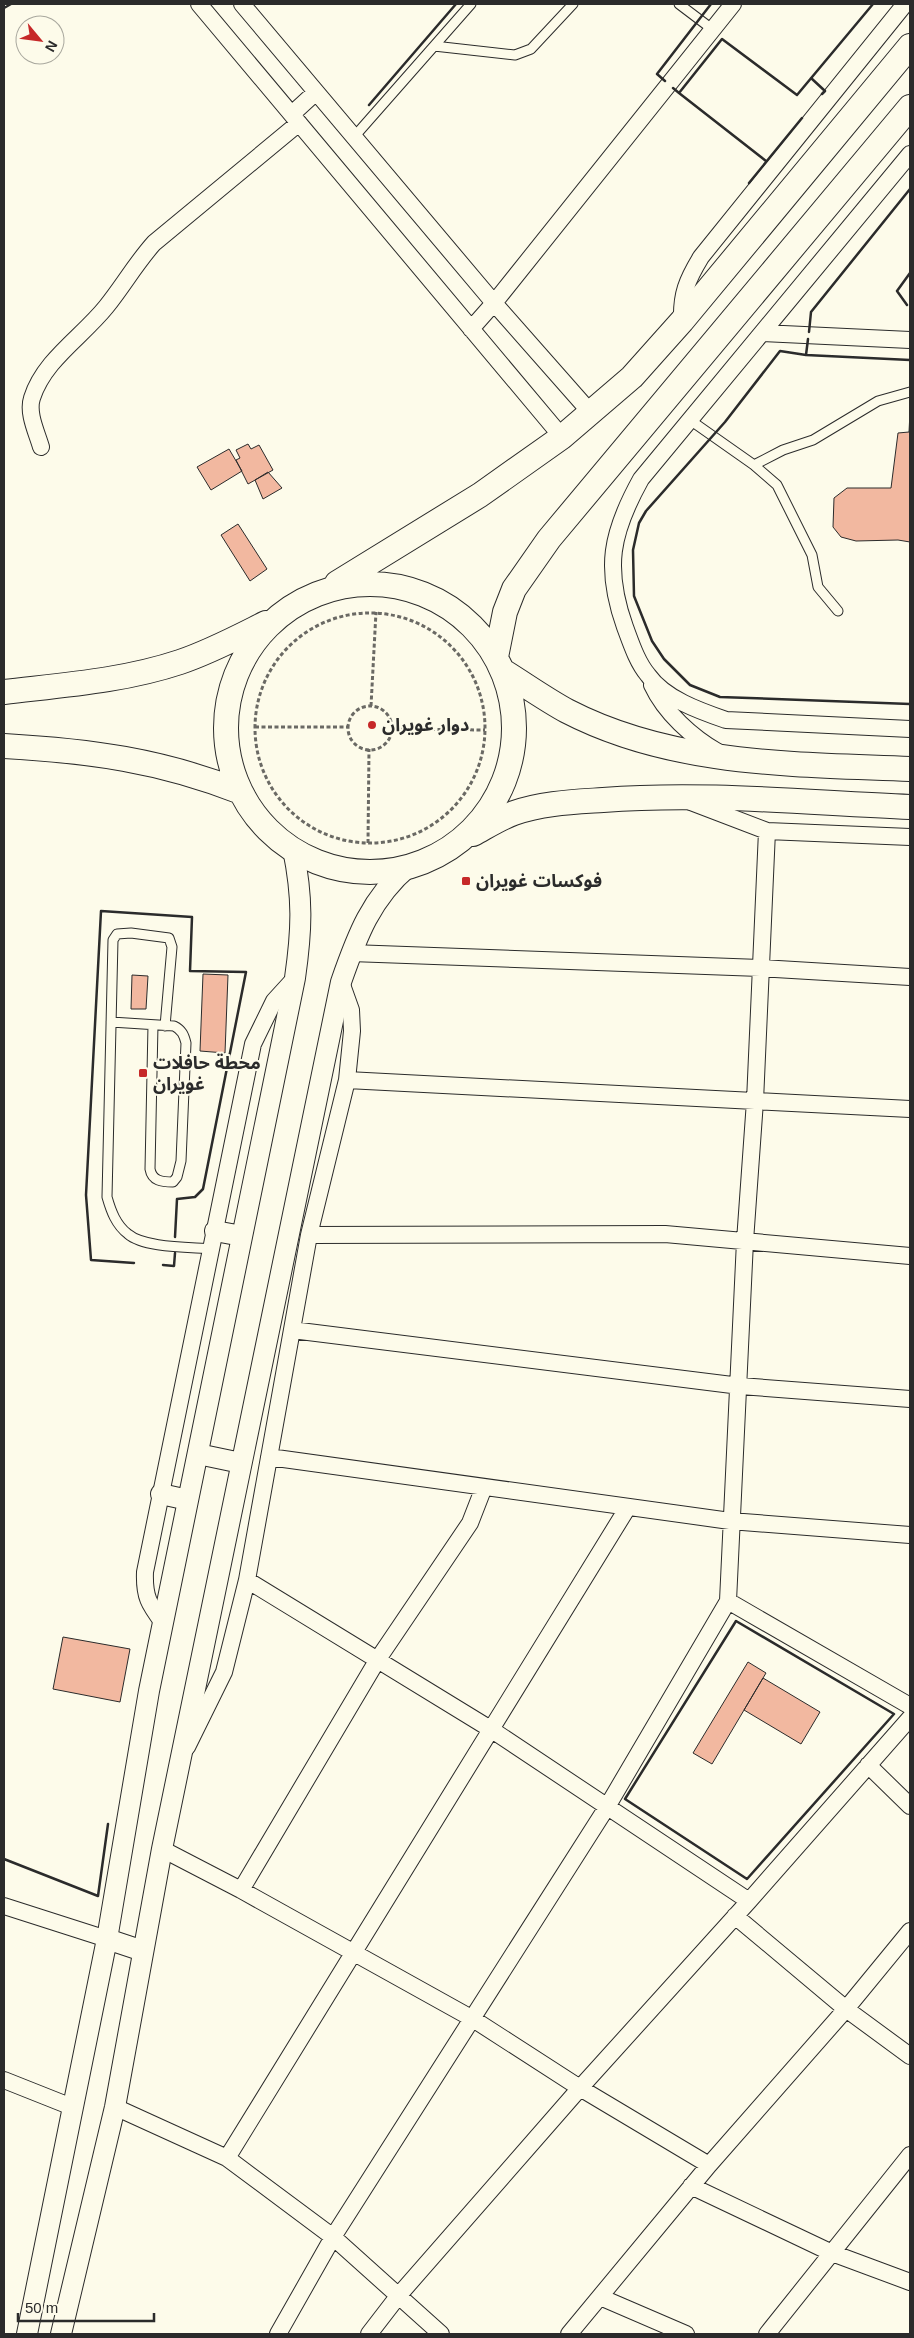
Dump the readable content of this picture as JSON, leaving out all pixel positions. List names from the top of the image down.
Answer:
{
  "places": {
    "other": ["دوار غويران"],
    "transit": ["فوكسات غويران", "محطة حافلات غويران"]
  },
  "scale_bar": "50 m",
  "north": "bottom right"
}
